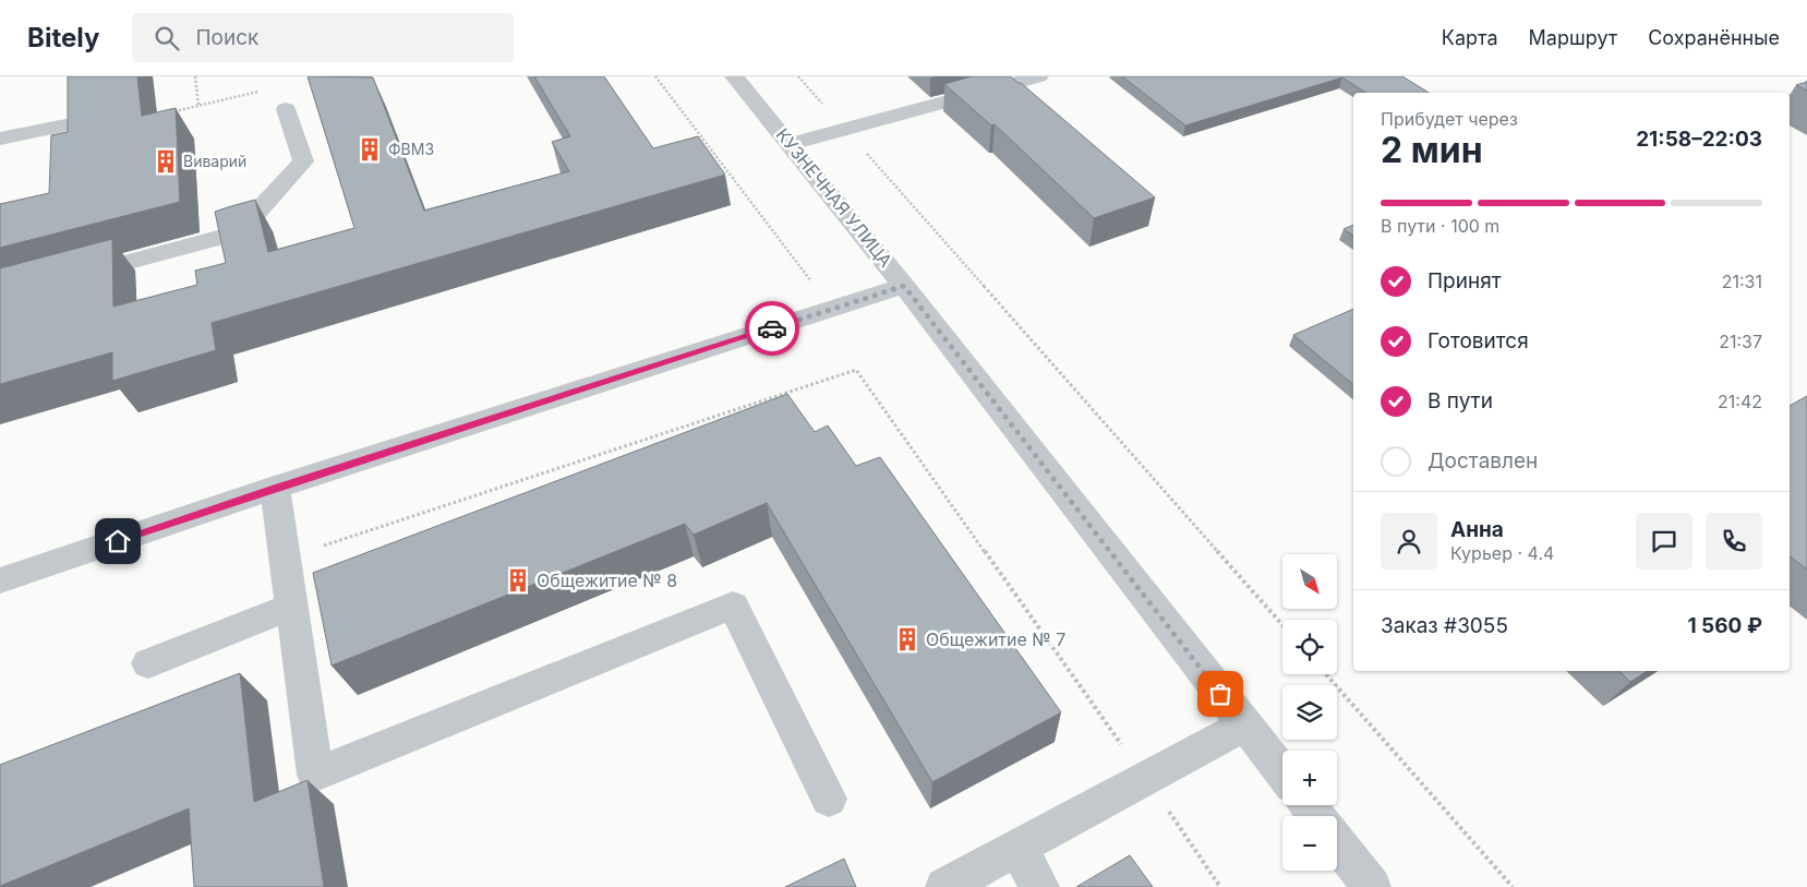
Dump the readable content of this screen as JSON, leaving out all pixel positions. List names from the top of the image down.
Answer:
{
  "streets": {
    "street": ["КУЗНЕЧНАЯ УЛИЦА"]
  },
  "places": {
    "building": [
      "ФВМЗ",
      "Виварий",
      "Общежитие № 8",
      "Общежитие № 7"
    ]
  },
  "north": "bottom right",
  "page": {
    "header": "Bitely",
    "search": "Поиск",
    "nav": ["Карта", "Маршрут", "Сохранённые"],
    "heading": ["2 мин", "Прибудет через", "21:58–22:03"],
    "panel": [
      "Анна",
      "Курьер · 4.4",
      "Заказ #3055",
      "1 560 ₽"
    ],
    "bar": "В пути · 100 m",
    "list": [
      ["Принят", "21:31"],
      ["Готовится", "21:37"],
      ["В пути", "21:42"],
      "Доставлен"
    ],
    "map_buttons": ["+", "−"]
  }
}
